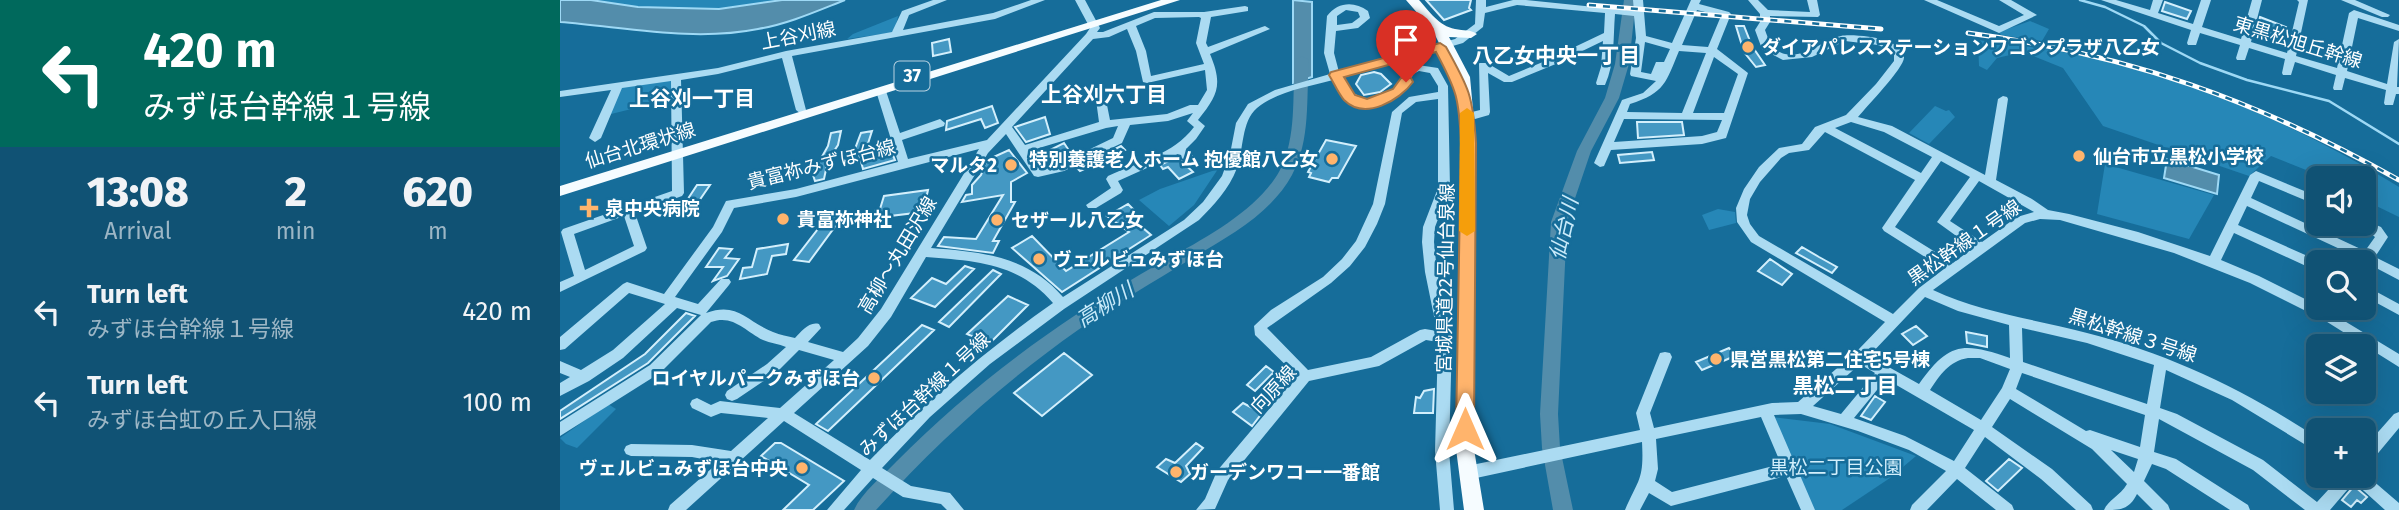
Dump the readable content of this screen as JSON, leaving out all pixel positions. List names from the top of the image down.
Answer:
{
  "streets": {
    "main road": ["37", "仙台北環状線", "宮城県道22号仙台泉線"],
    "street": [
      "上谷刈線",
      "東黒松旭丘幹線",
      "貴富祢みずほ台線",
      "黒松幹線１号線",
      "高柳～丸田沢線",
      "黒松幹線３号線",
      "向原線",
      "みずほ台幹線１号線"
    ]
  },
  "crossings": [
    ["仙台北環状線", "高柳～丸田沢線"],
    ["貴富祢みずほ台線", "高柳～丸田沢線"],
    ["黒松幹線１号線", "黒松幹線３号線"]
  ],
  "districts": [
    "八乙女中央一丁目",
    "上谷刈六丁目",
    "上谷刈一丁目",
    "黒松二丁目"
  ],
  "water": ["仙台川", "高柳川"],
  "parks": ["黒松二丁目公園"],
  "places": {
    "other": [
      "ダイアパレスステーションワゴンプラザ八乙女",
      "仙台市立黒松小学校",
      "特別養護老人ホーム 抱優館八乙女",
      "マルタ2",
      "貴富祢神社",
      "セザール八乙女",
      "ヴェルビュみずほ台",
      "県営黒松第二住宅5号棟",
      "ロイヤルパークみずほ台",
      "ヴェルビュみずほ台中央",
      "ガーデンワコー一番館"
    ],
    "health": ["泉中央病院"]
  },
  "page": {
    "turn": ["420 m", "みずほ台幹線１号線"],
    "eta": [
      "13:08",
      "Arrival",
      "2",
      "min",
      "620",
      "m"
    ],
    "map_buttons": "+",
    "list": [
      {
        "name": "Turn left",
        "note": "みずほ台幹線１号線",
        "value": "420 m"
      },
      {
        "name": "Turn left",
        "note": "みずほ台虹の丘入口線",
        "value": "100 m"
      }
    ]
  }
}
